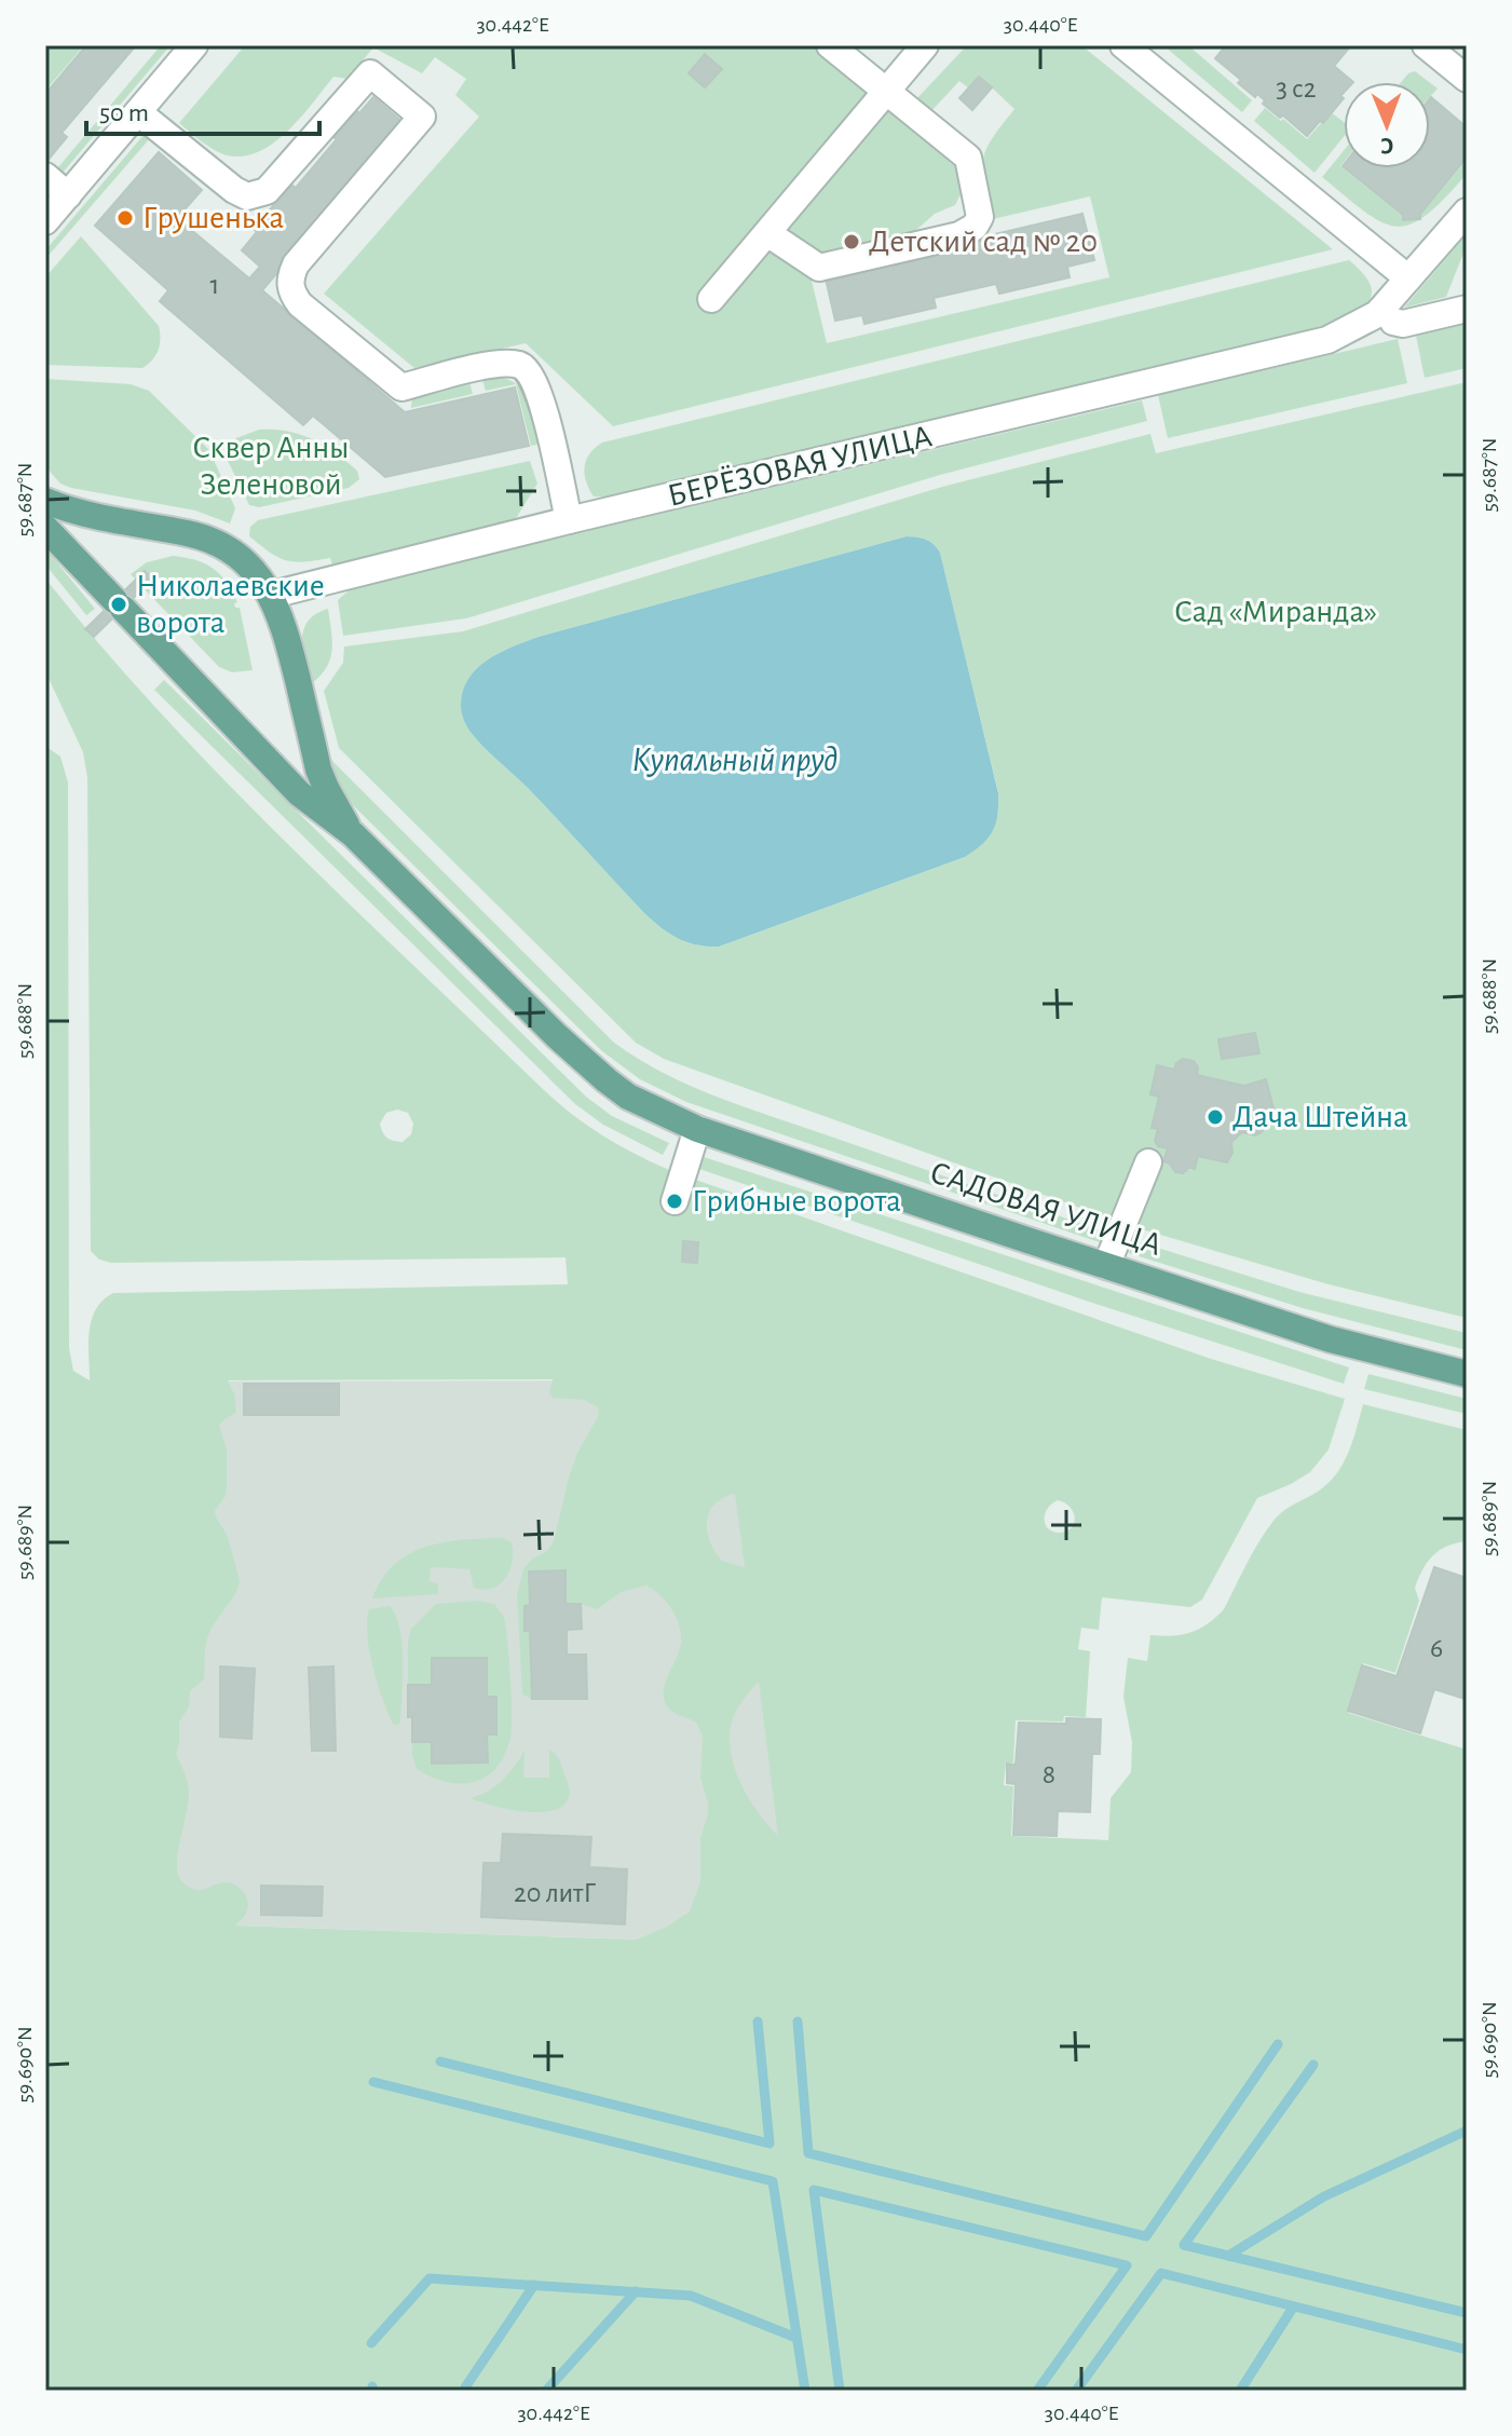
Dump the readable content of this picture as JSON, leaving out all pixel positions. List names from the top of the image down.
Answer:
{
  "streets": {
    "main road": ["САДОВАЯ УЛИЦА"],
    "street": ["БЕРЁЗОВАЯ УЛИЦА"]
  },
  "crossings": [
    ["БЕРЁЗОВАЯ УЛИЦА", "САДОВАЯ УЛИЦА"]
  ],
  "water": ["Купальный пруд"],
  "parks": ["Сквер Анны Зеленовой", "Сад «Миранда»"],
  "places": [
    "Грушенька",
    "Детский сад № 20",
    "Николаевские ворота",
    "Дача Штейна",
    "Грибные ворота"
  ],
  "house_numbers": [
    "3 с2",
    "1",
    "6",
    "8",
    "20 литГ"
  ],
  "scale_bar": "50 m",
  "north": "bottom",
  "coordinates": [
    "30.442°E",
    "30.440°E",
    "59.687°N",
    "59.688°N",
    "59.689°N",
    "59.690°N"
  ]
}
